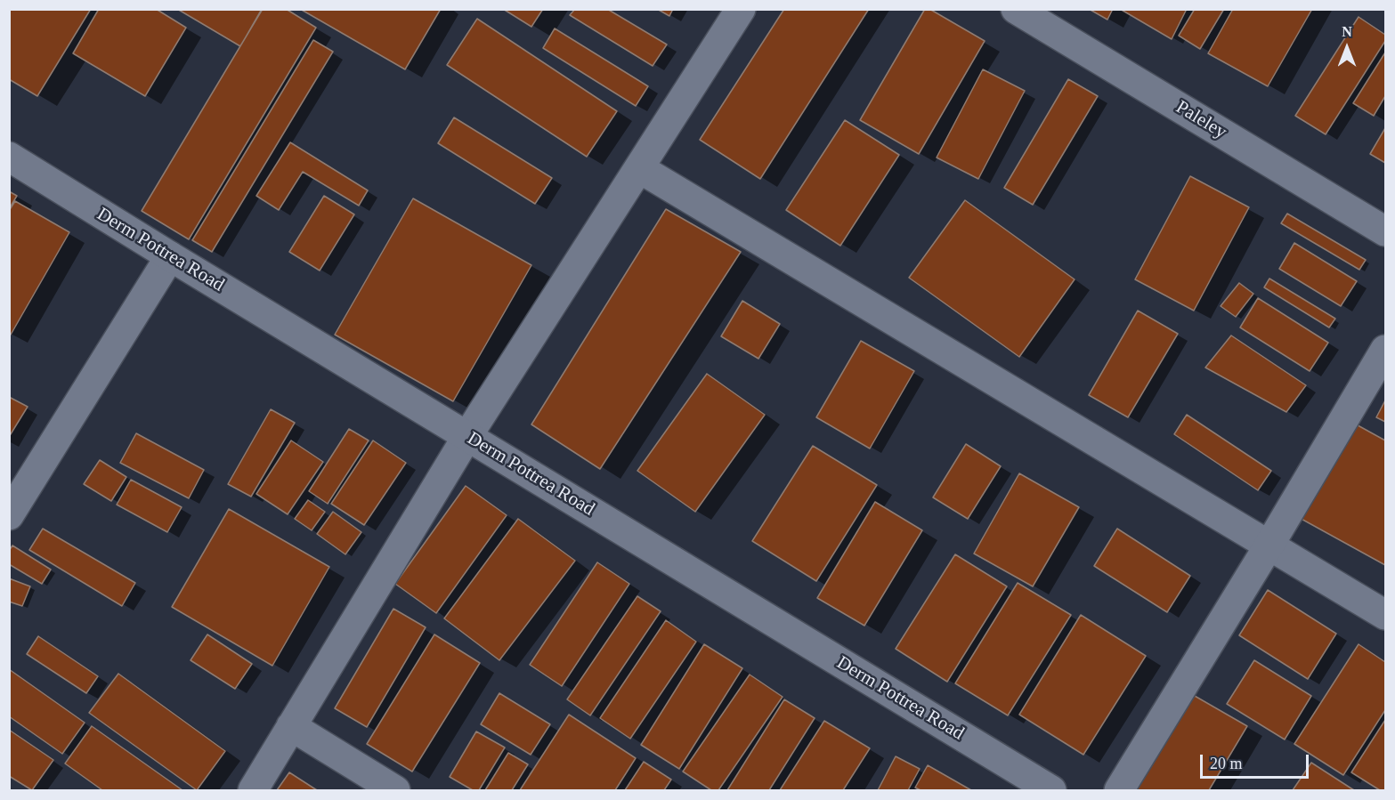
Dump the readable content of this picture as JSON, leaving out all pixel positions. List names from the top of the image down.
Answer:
{
  "streets": {
    "street": ["Paleley", "Derm Pottrea Road"]
  },
  "scale_bar": "20 m",
  "north": "top"
}
